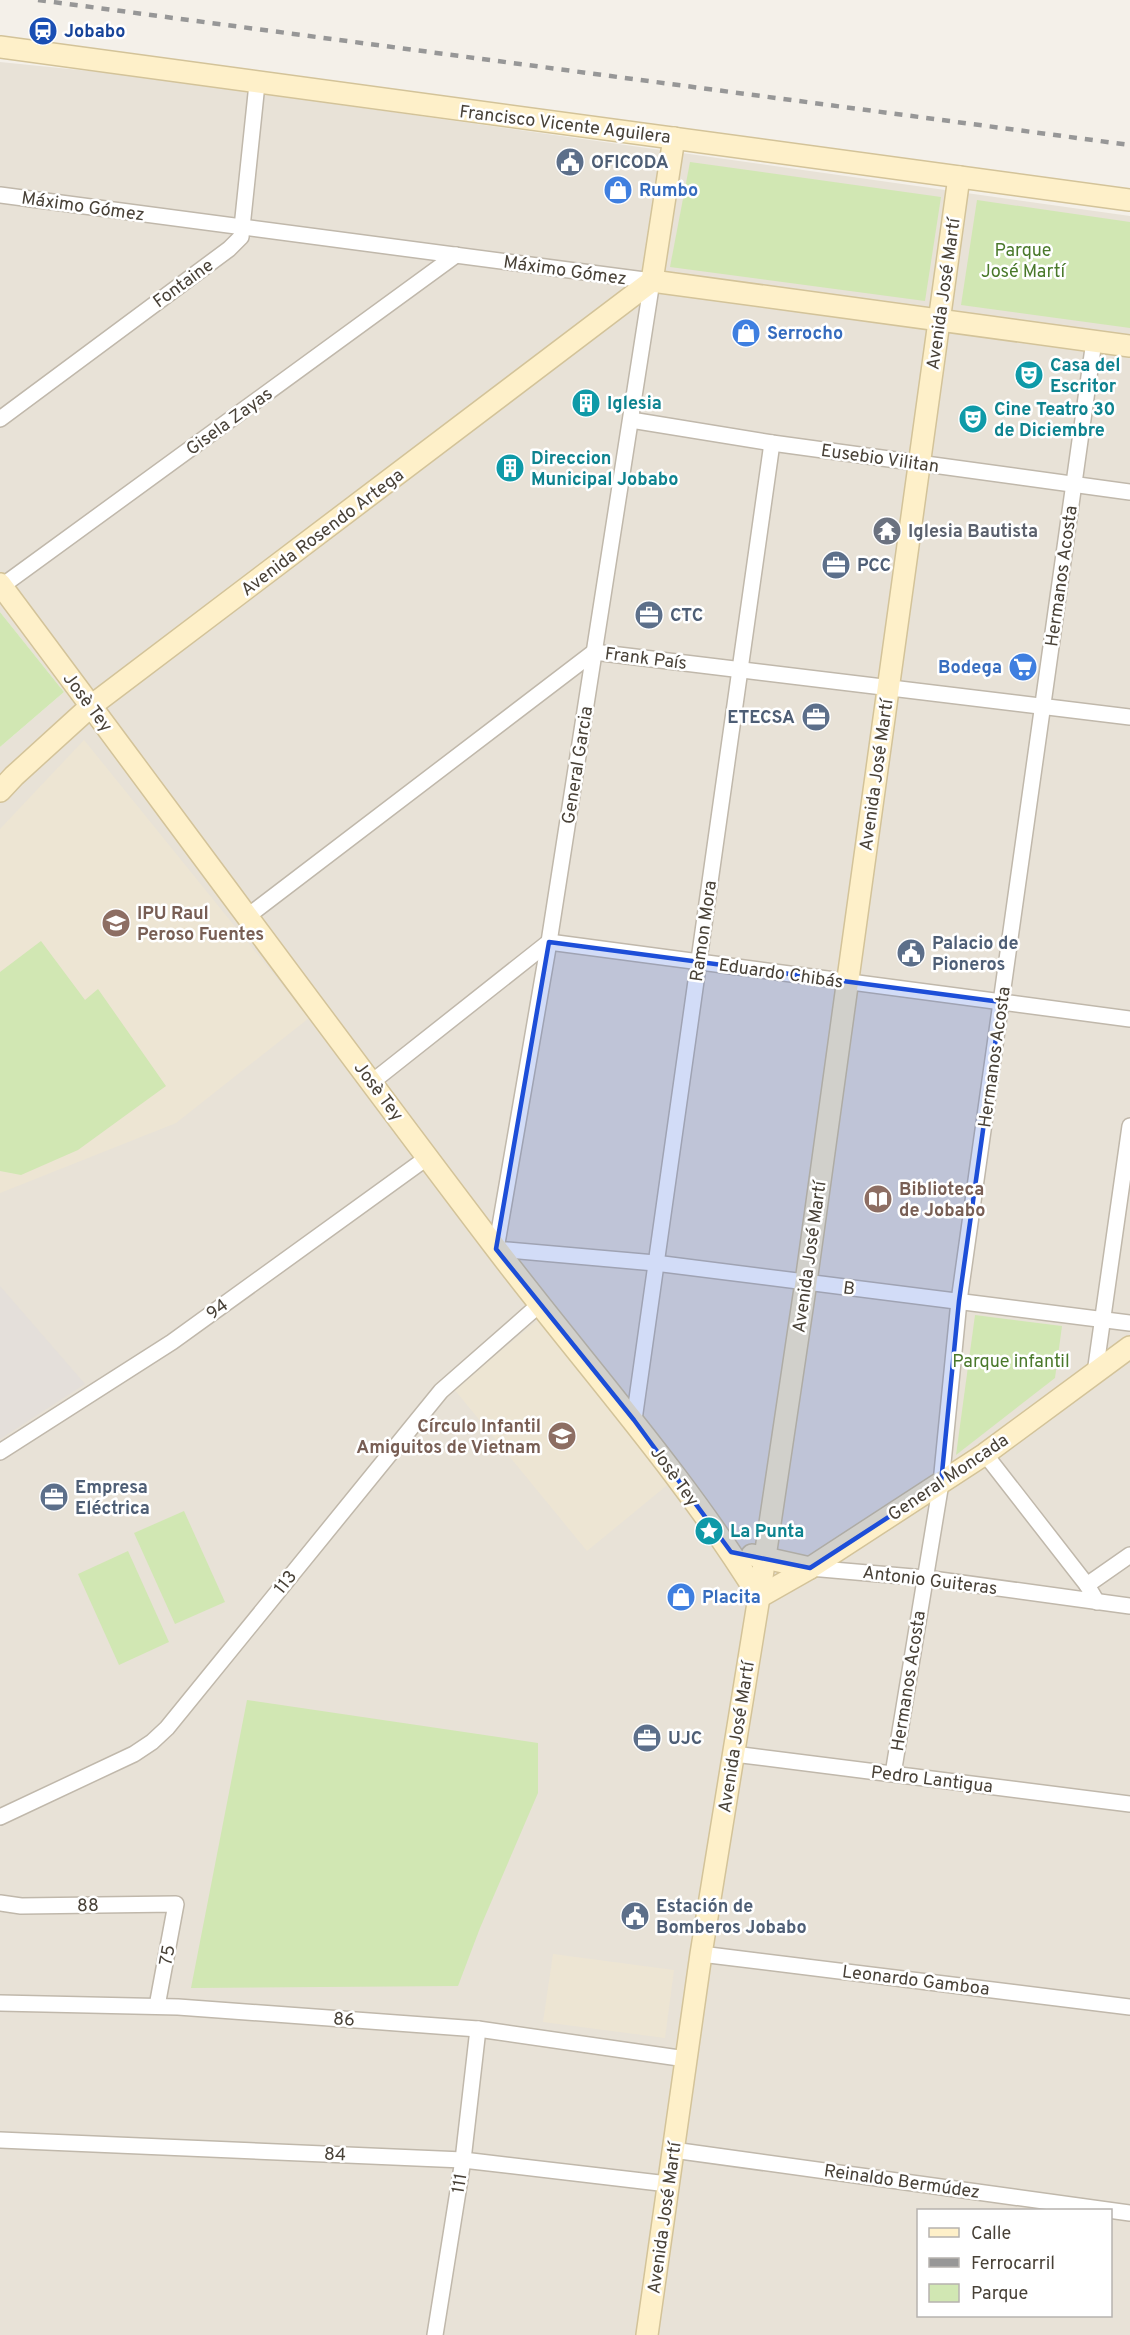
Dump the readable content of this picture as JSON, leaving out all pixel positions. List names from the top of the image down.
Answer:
{
  "streets": {
    "main road": [
      "Francisco Vicente Aguilera",
      "Máximo Gómez",
      "Avenida José Martí",
      "Avenida Rosendo Artega",
      "Josè Tey",
      "General Moncada",
      "Antonio Guiteras"
    ],
    "street": [
      "Fontaine",
      "Gisela Zayas",
      "Eusebio Vilitan",
      "Hermanos Acosta",
      "Frank País",
      "General Garcia",
      "Ramon Mora",
      "Eduardo Chibás",
      "B",
      "94",
      "113",
      "Pedro Lantigua",
      "88",
      "75",
      "Leonardo Gamboa",
      "86",
      "84",
      "Reinaldo Bermúdez",
      "111"
    ]
  },
  "crossings": [
    ["Francisco Vicente Aguilera", "Fontaine"],
    ["Francisco Vicente Aguilera", "Avenida José Martí"],
    ["Máximo Gómez", "Fontaine"],
    ["Máximo Gómez", "Avenida José Martí"],
    ["Máximo Gómez", "Gisela Zayas"],
    ["Máximo Gómez", "Avenida Rosendo Artega"],
    ["Máximo Gómez", "Hermanos Acosta"],
    ["Máximo Gómez", "General Garcia"],
    ["Avenida José Martí", "Eusebio Vilitan"],
    ["Avenida José Martí", "Frank País"],
    ["Avenida José Martí", "Josè Tey"],
    ["Avenida José Martí", "Eduardo Chibás"],
    ["Avenida José Martí", "B"],
    ["Avenida José Martí", "General Moncada"],
    ["Avenida José Martí", "Antonio Guiteras"],
    ["Avenida José Martí", "Pedro Lantigua"],
    ["Avenida José Martí", "Leonardo Gamboa"],
    ["Avenida José Martí", "86"],
    ["Avenida José Martí", "84"],
    ["Avenida José Martí", "Reinaldo Bermúdez"],
    ["Gisela Zayas", "Josè Tey"],
    ["Eusebio Vilitan", "Hermanos Acosta"],
    ["Eusebio Vilitan", "General Garcia"],
    ["Eusebio Vilitan", "Ramon Mora"],
    ["Avenida Rosendo Artega", "Josè Tey"],
    ["Avenida Rosendo Artega", "General Garcia"],
    ["Hermanos Acosta", "Frank País"],
    ["Hermanos Acosta", "Eduardo Chibás"],
    ["Hermanos Acosta", "B"],
    ["Hermanos Acosta", "General Moncada"],
    ["Hermanos Acosta", "Antonio Guiteras"],
    ["Hermanos Acosta", "Pedro Lantigua"],
    ["Frank País", "Josè Tey"],
    ["Frank País", "General Garcia"],
    ["Frank País", "Ramon Mora"],
    ["Josè Tey", "General Garcia"],
    ["Josè Tey", "Ramon Mora"],
    ["Josè Tey", "B"],
    ["Josè Tey", "94"],
    ["Josè Tey", "General Moncada"],
    ["Josè Tey", "Antonio Guiteras"],
    ["Josè Tey", "113"],
    ["General Garcia", "Eduardo Chibás"],
    ["General Garcia", "B"],
    ["Ramon Mora", "Eduardo Chibás"],
    ["Ramon Mora", "B"],
    ["General Moncada", "Antonio Guiteras"],
    ["88", "75"],
    ["75", "86"],
    ["86", "111"],
    ["84", "111"]
  ],
  "parks": ["Parque José Martí", "Parque infantil"],
  "places": {
    "station": ["Jobabo"],
    "public building": ["OFICODA", "Palacio de Pioneros", "Estación de Bomberos Jobabo"],
    "shop": ["Rumbo", "Serrocho", "Placita"],
    "theatre": ["Casa del Escritor", "Cine Teatro 30 de Diciembre"],
    "building": ["Iglesia", "Direccion Municipal Jobabo"],
    "temple": ["Iglesia Bautista"],
    "office": [
      "PCC",
      "CTC",
      "ETECSA",
      "Empresa Eléctrica",
      "UJC"
    ],
    "supermarket": ["Bodega"],
    "school or university": ["IPU Raul Peroso Fuentes", "Círculo Infantil Amiguitos de Vietnam"],
    "library": ["Biblioteca de Jobabo"],
    "place": ["La Punta"]
  },
  "legend": ["Calle", "Ferrocarril", "Parque"]
}
